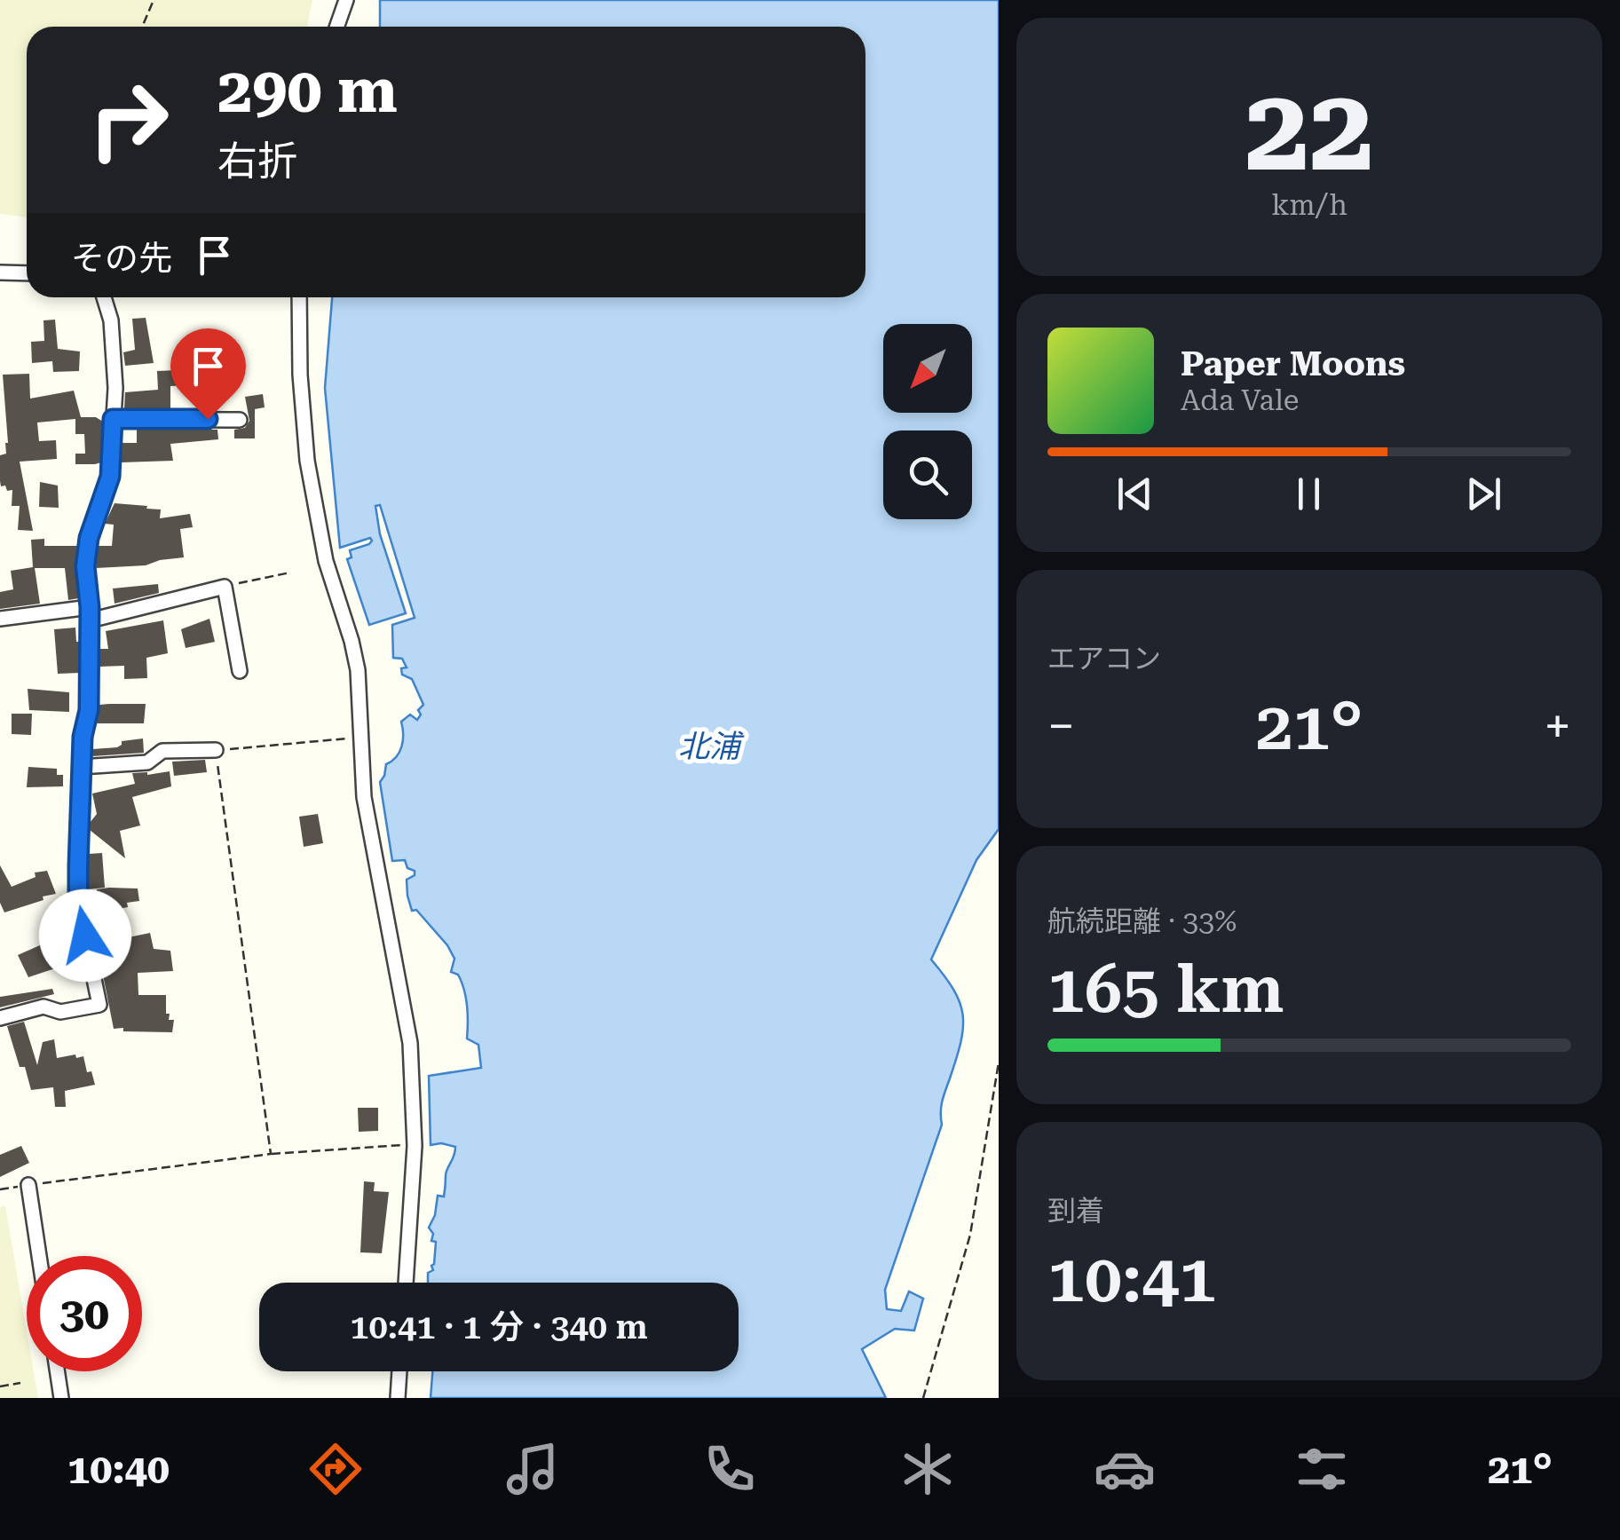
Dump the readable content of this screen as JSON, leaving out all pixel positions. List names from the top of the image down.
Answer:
{
  "water": ["北浦"],
  "north": "bottom left",
  "page": {
    "tile": [
      ["22", "km/h"],
      "エアコン",
      ["航続距離 · 33%", "165 km"],
      ["到着", "10:41"]
    ],
    "turn": ["290 m", "右折"],
    "then": "その先",
    "song": ["Paper Moons", "Ada Vale"],
    "heat": ["−", "21°", "+"],
    "limit": "30",
    "trip": "10:41 · 1 分 · 340 m",
    "tabs": ["10:40", "21°"]
  }
}
